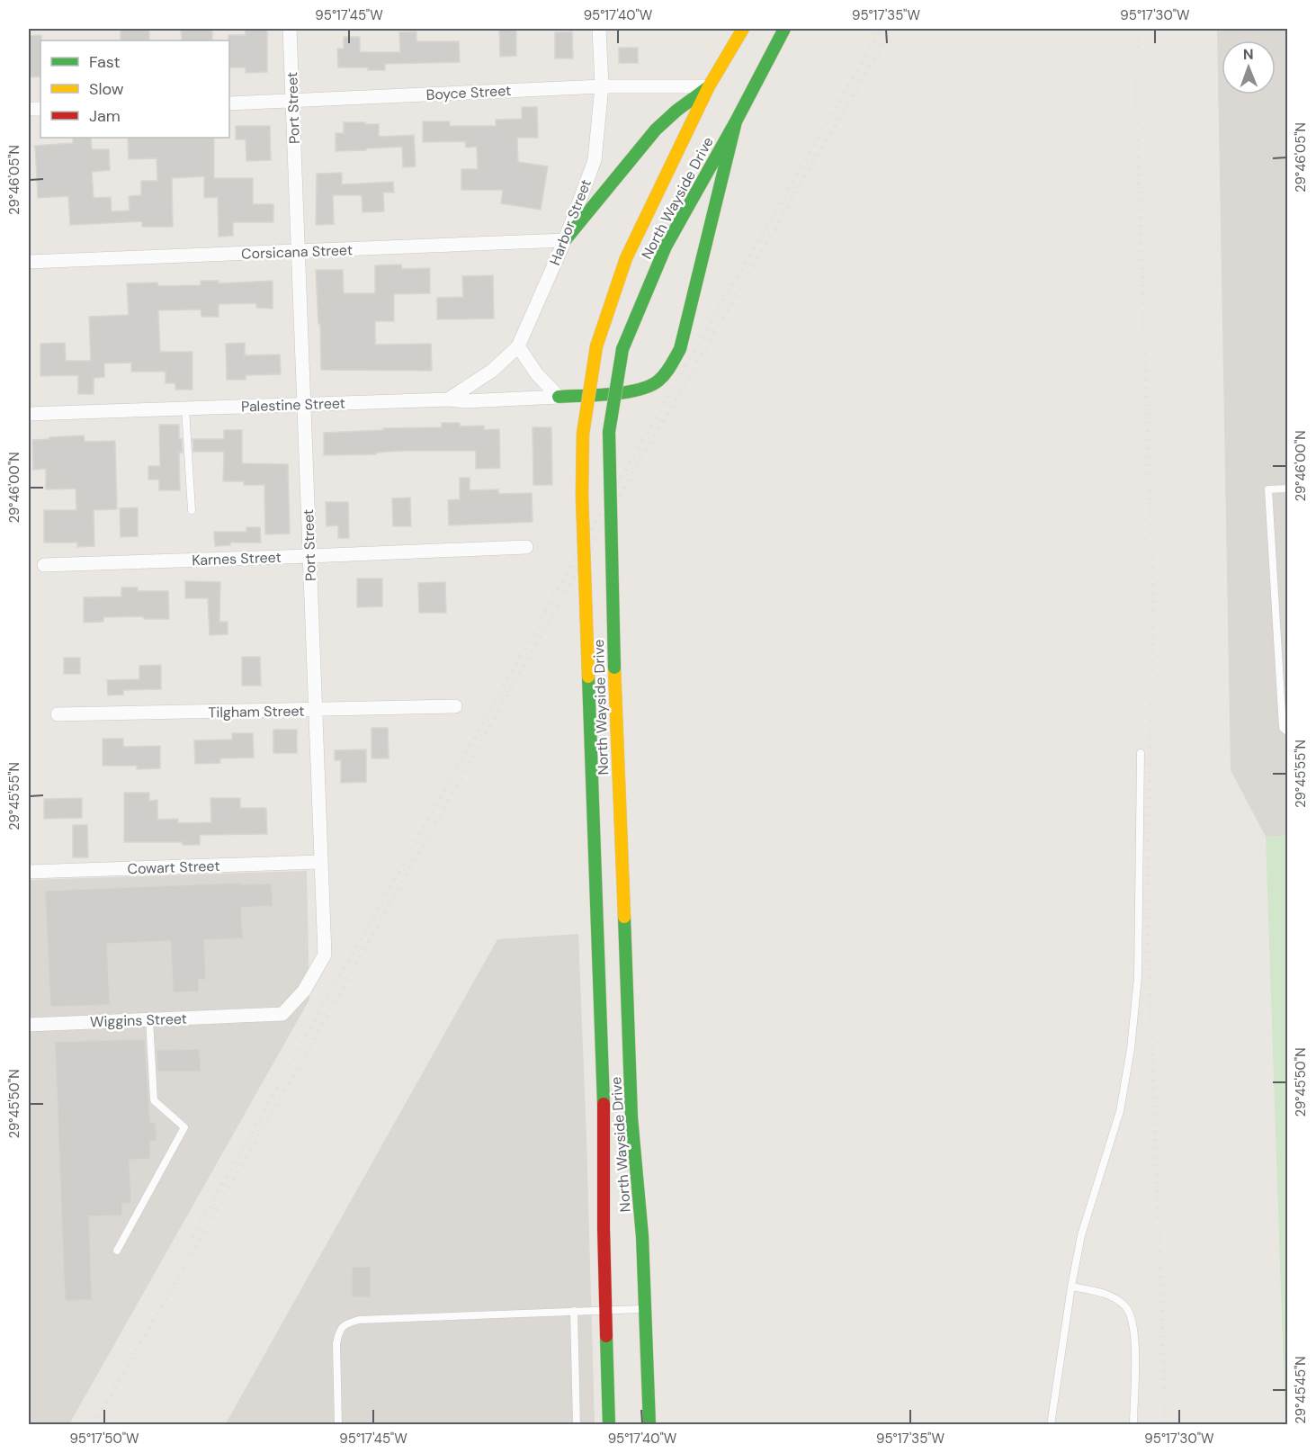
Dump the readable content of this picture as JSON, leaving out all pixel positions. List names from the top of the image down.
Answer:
{
  "streets": {
    "main road": ["North Wayside Drive"],
    "street": [
      "Boyce Street",
      "Port Street",
      "Harbor Street",
      "Corsicana Street",
      "Palestine Street",
      "Karnes Street",
      "Tilgham Street",
      "Cowart Street",
      "Wiggins Street"
    ]
  },
  "crossings": [
    ["Boyce Street", "Port Street"],
    ["Boyce Street", "North Wayside Drive"],
    ["Boyce Street", "Harbor Street"],
    ["Port Street", "Corsicana Street"],
    ["Port Street", "Palestine Street"],
    ["Port Street", "Karnes Street"],
    ["Port Street", "Tilgham Street"],
    ["Port Street", "Cowart Street"],
    ["Port Street", "Wiggins Street"],
    ["Harbor Street", "Corsicana Street"]
  ],
  "legend": ["Fast", "Slow", "Jam"],
  "north": "top",
  "coordinates": [
    "95°17'45\"W",
    "95°17'40\"W",
    "95°17'35\"W",
    "95°17'30\"W",
    "29°46'05\"N",
    "29°46'00\"N",
    "29°45'55\"N",
    "29°45'50\"N",
    "29°45'45\"N",
    "95°17'50\"W"
  ]
}
